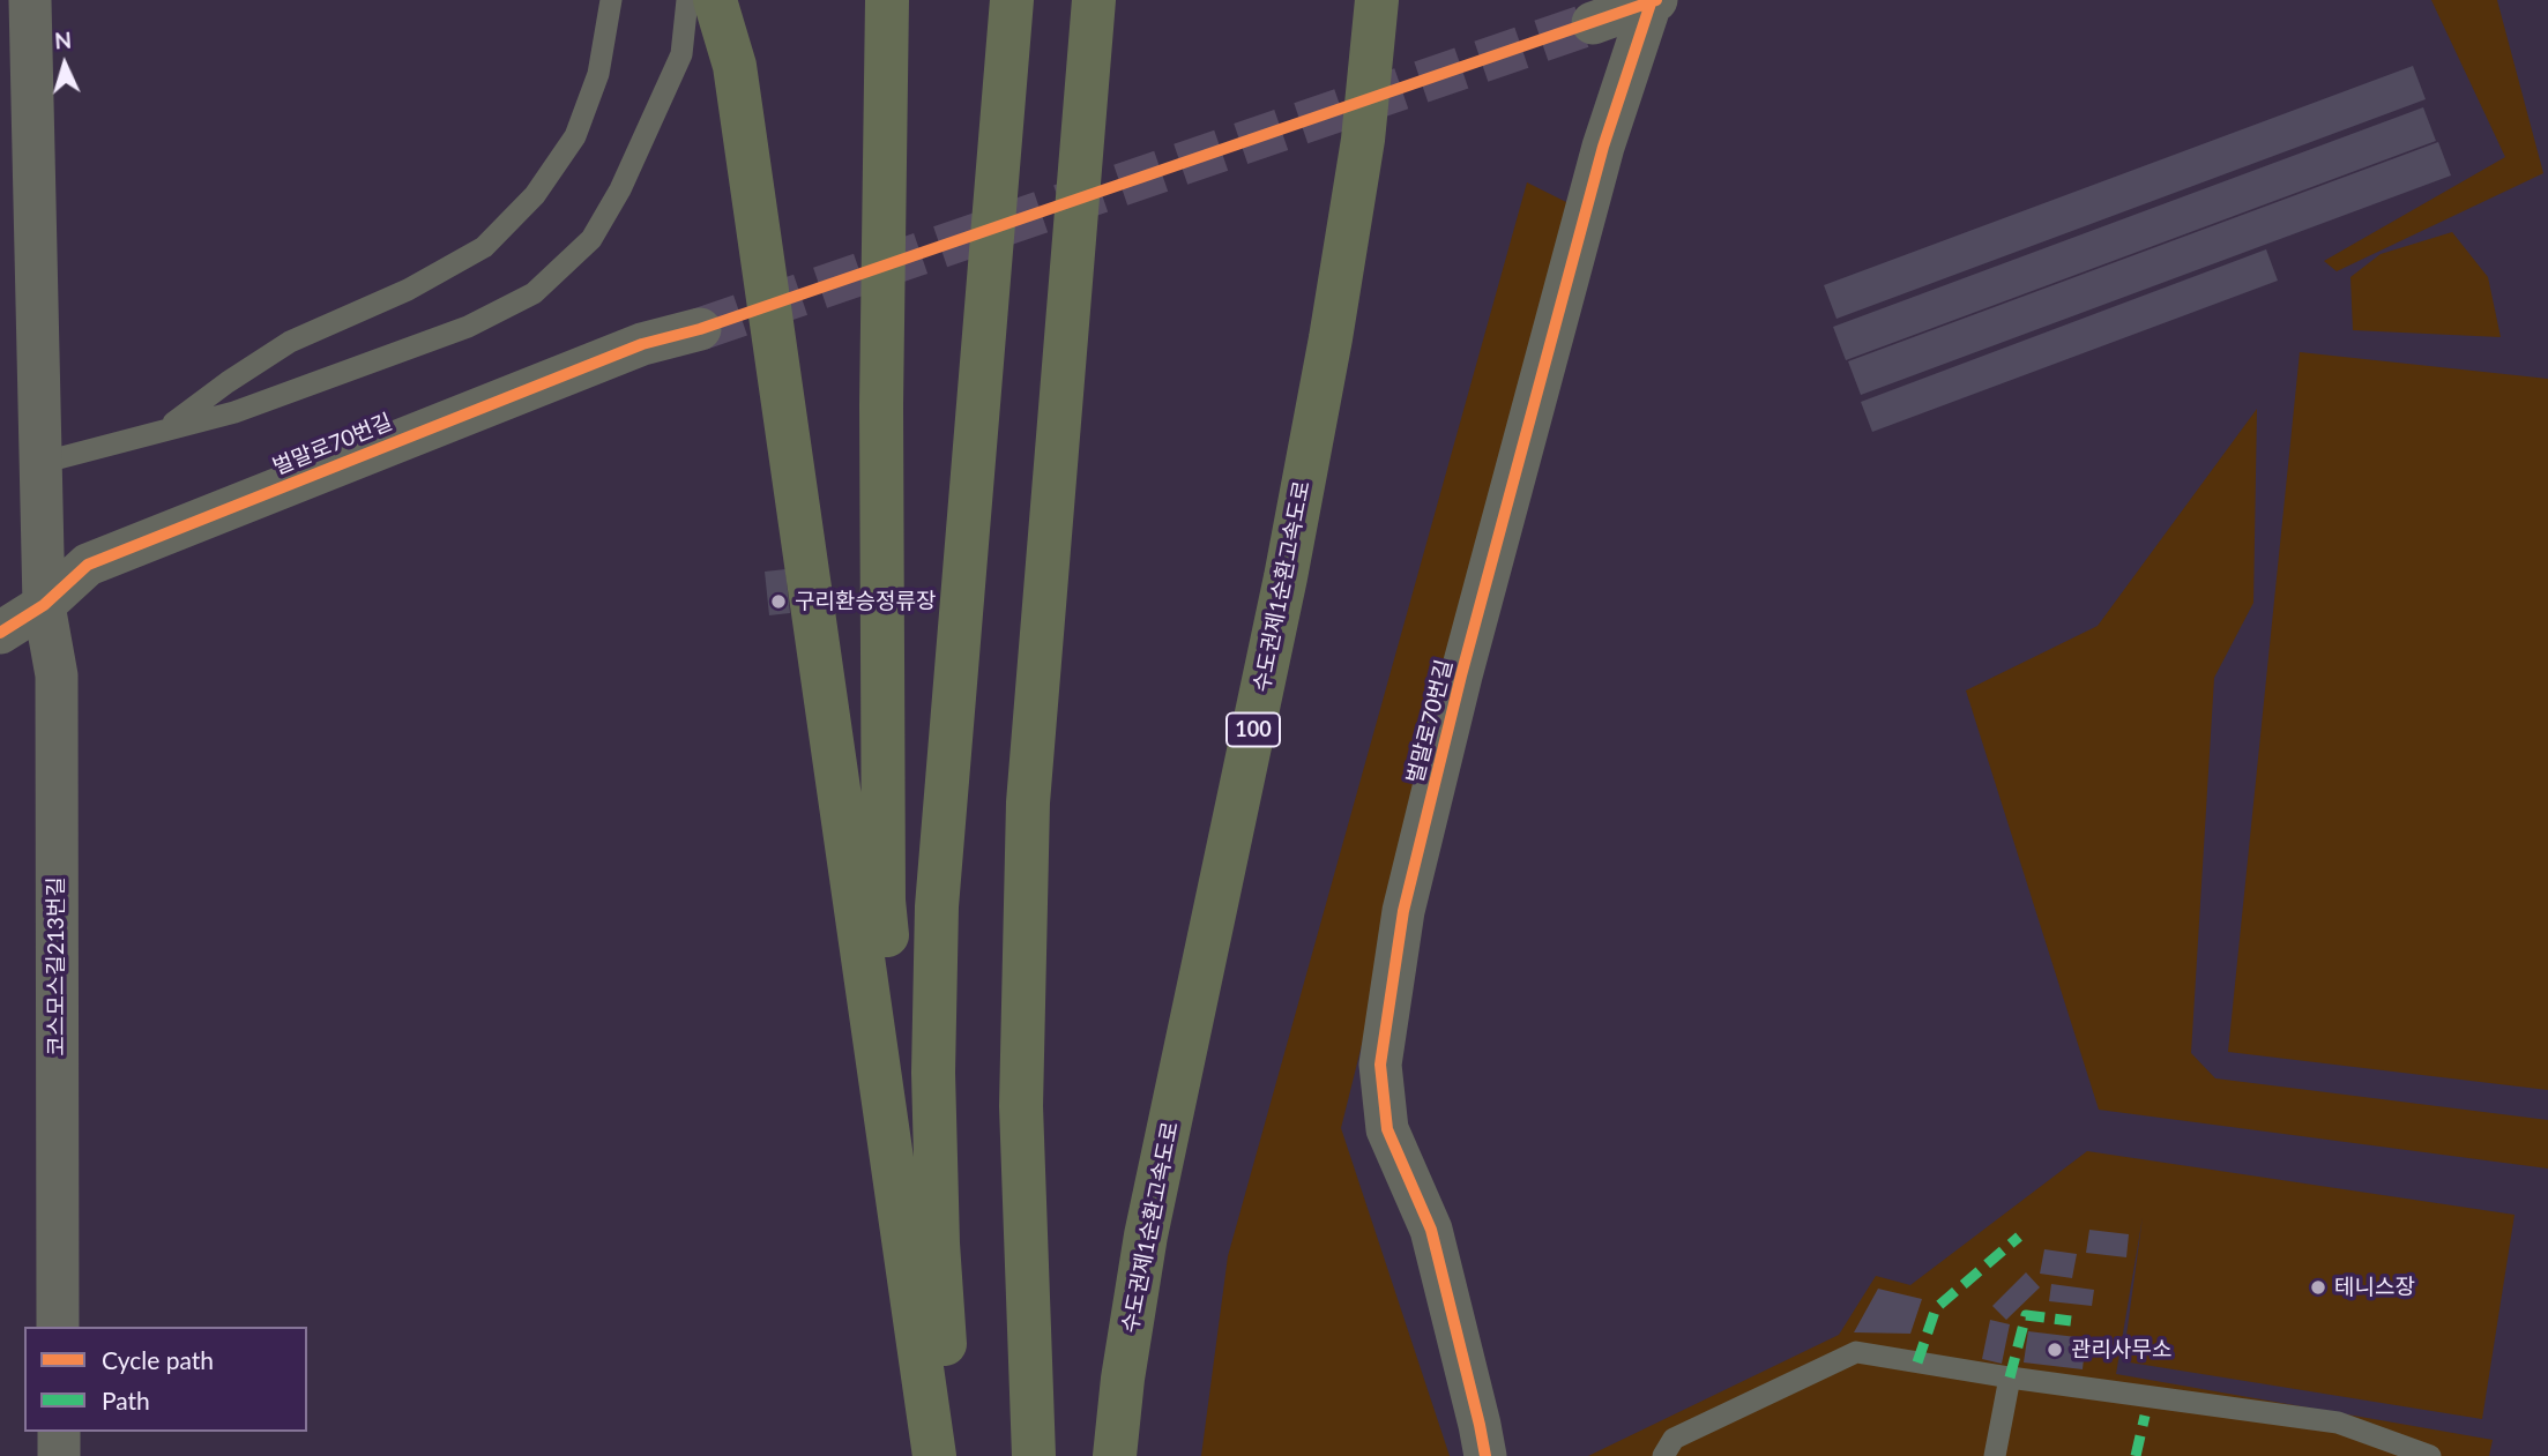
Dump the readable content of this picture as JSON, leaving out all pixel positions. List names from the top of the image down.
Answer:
{
  "streets": {
    "highway": ["수도권제1순환고속도로", "100"],
    "street": ["벌말로70번길", "코스모스길213번길"]
  },
  "crossings": [
    ["벌말로70번길", "코스모스길213번길"]
  ],
  "places": ["구리환승정류장", "테니스장", "관리사무소"],
  "legend": ["Cycle path", "Path"],
  "north": "top"
}
